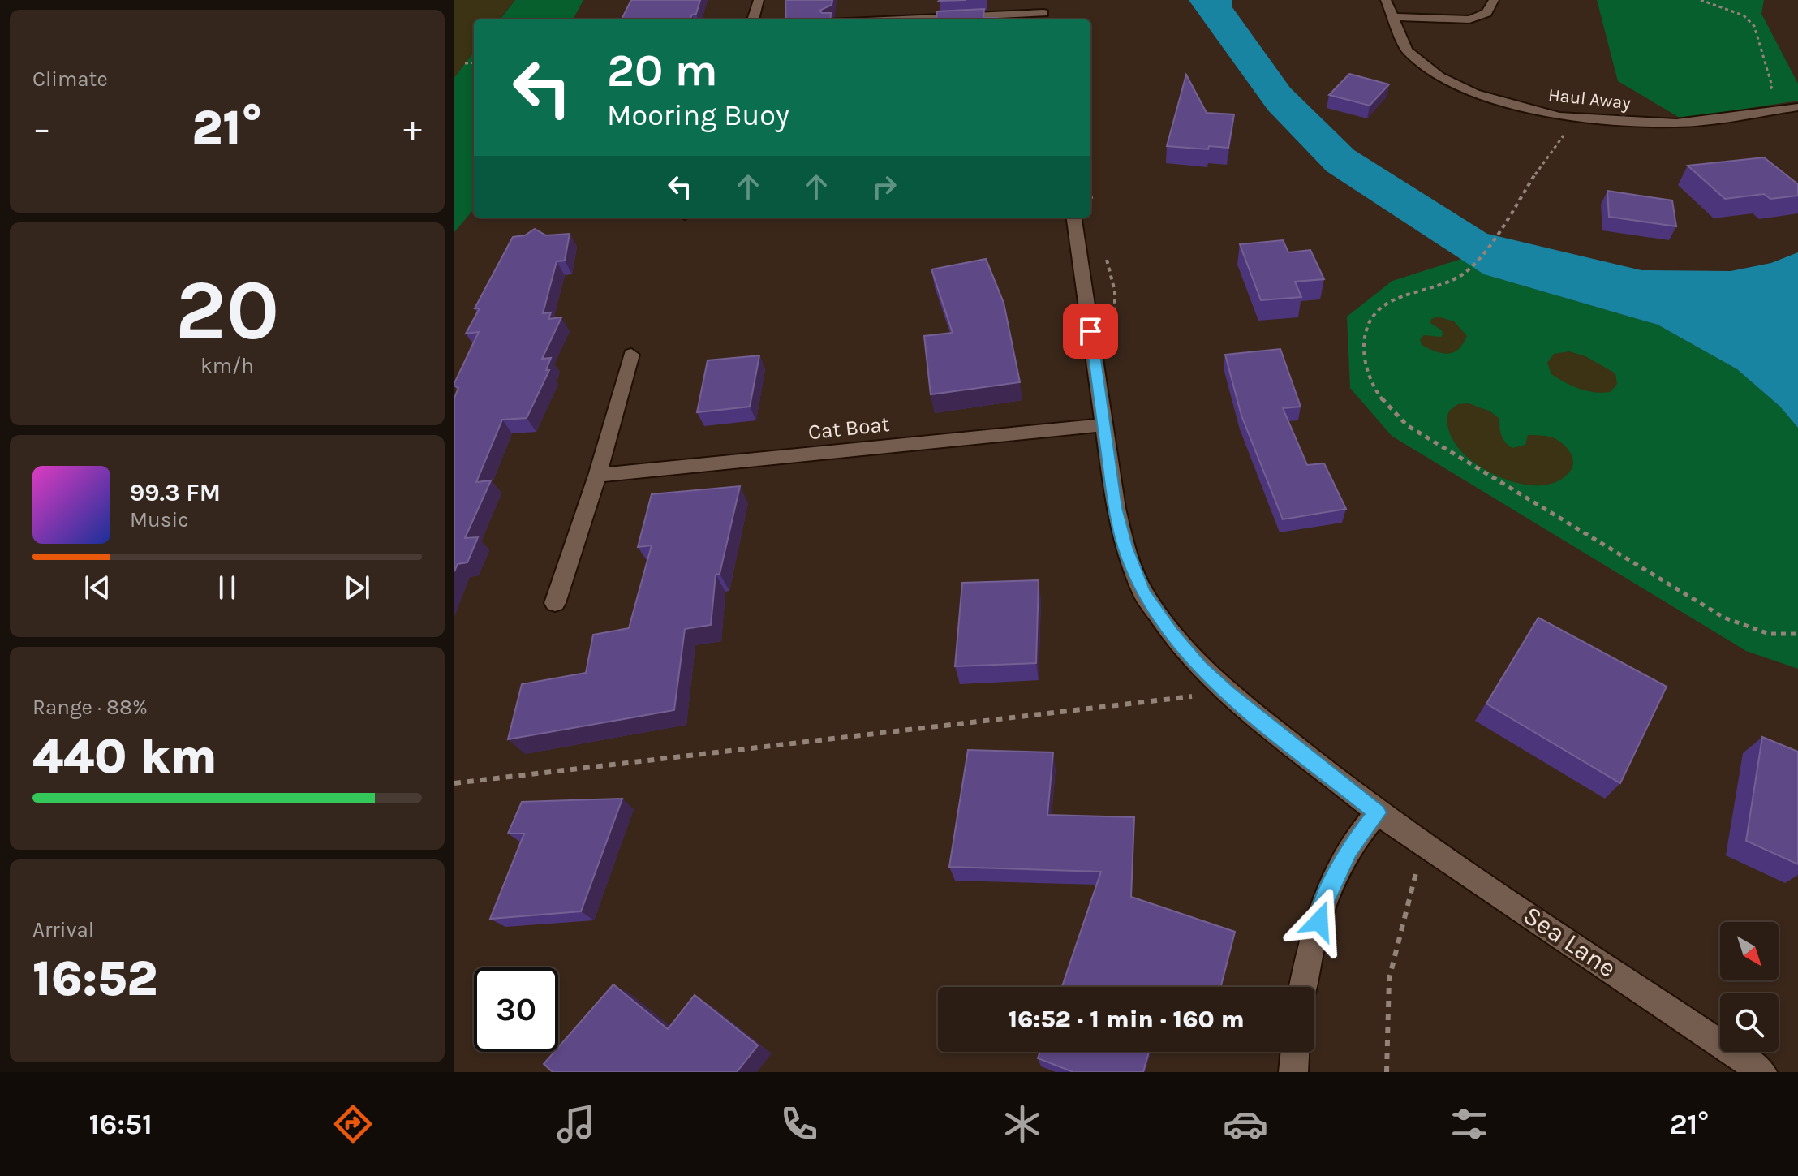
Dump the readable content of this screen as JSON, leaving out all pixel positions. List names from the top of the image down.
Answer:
{
  "streets": {
    "street": ["Haul Away", "Cat Boat", "Sea Lane"]
  },
  "crossings": [
    ["Cat Boat", "Sea Lane"]
  ],
  "north": "bottom right",
  "page": {
    "tile": [
      "Climate",
      ["20", "km/h"],
      ["Range · 88%", "440 km"],
      ["Arrival", "16:52"]
    ],
    "turn": ["20 m", "Mooring Buoy"],
    "heat": ["−", "21°", "+"],
    "song": ["99.3 FM", "Music"],
    "limit": "30",
    "trip": "16:52 · 1 min · 160 m",
    "tabs": ["16:51", "21°"]
  }
}
